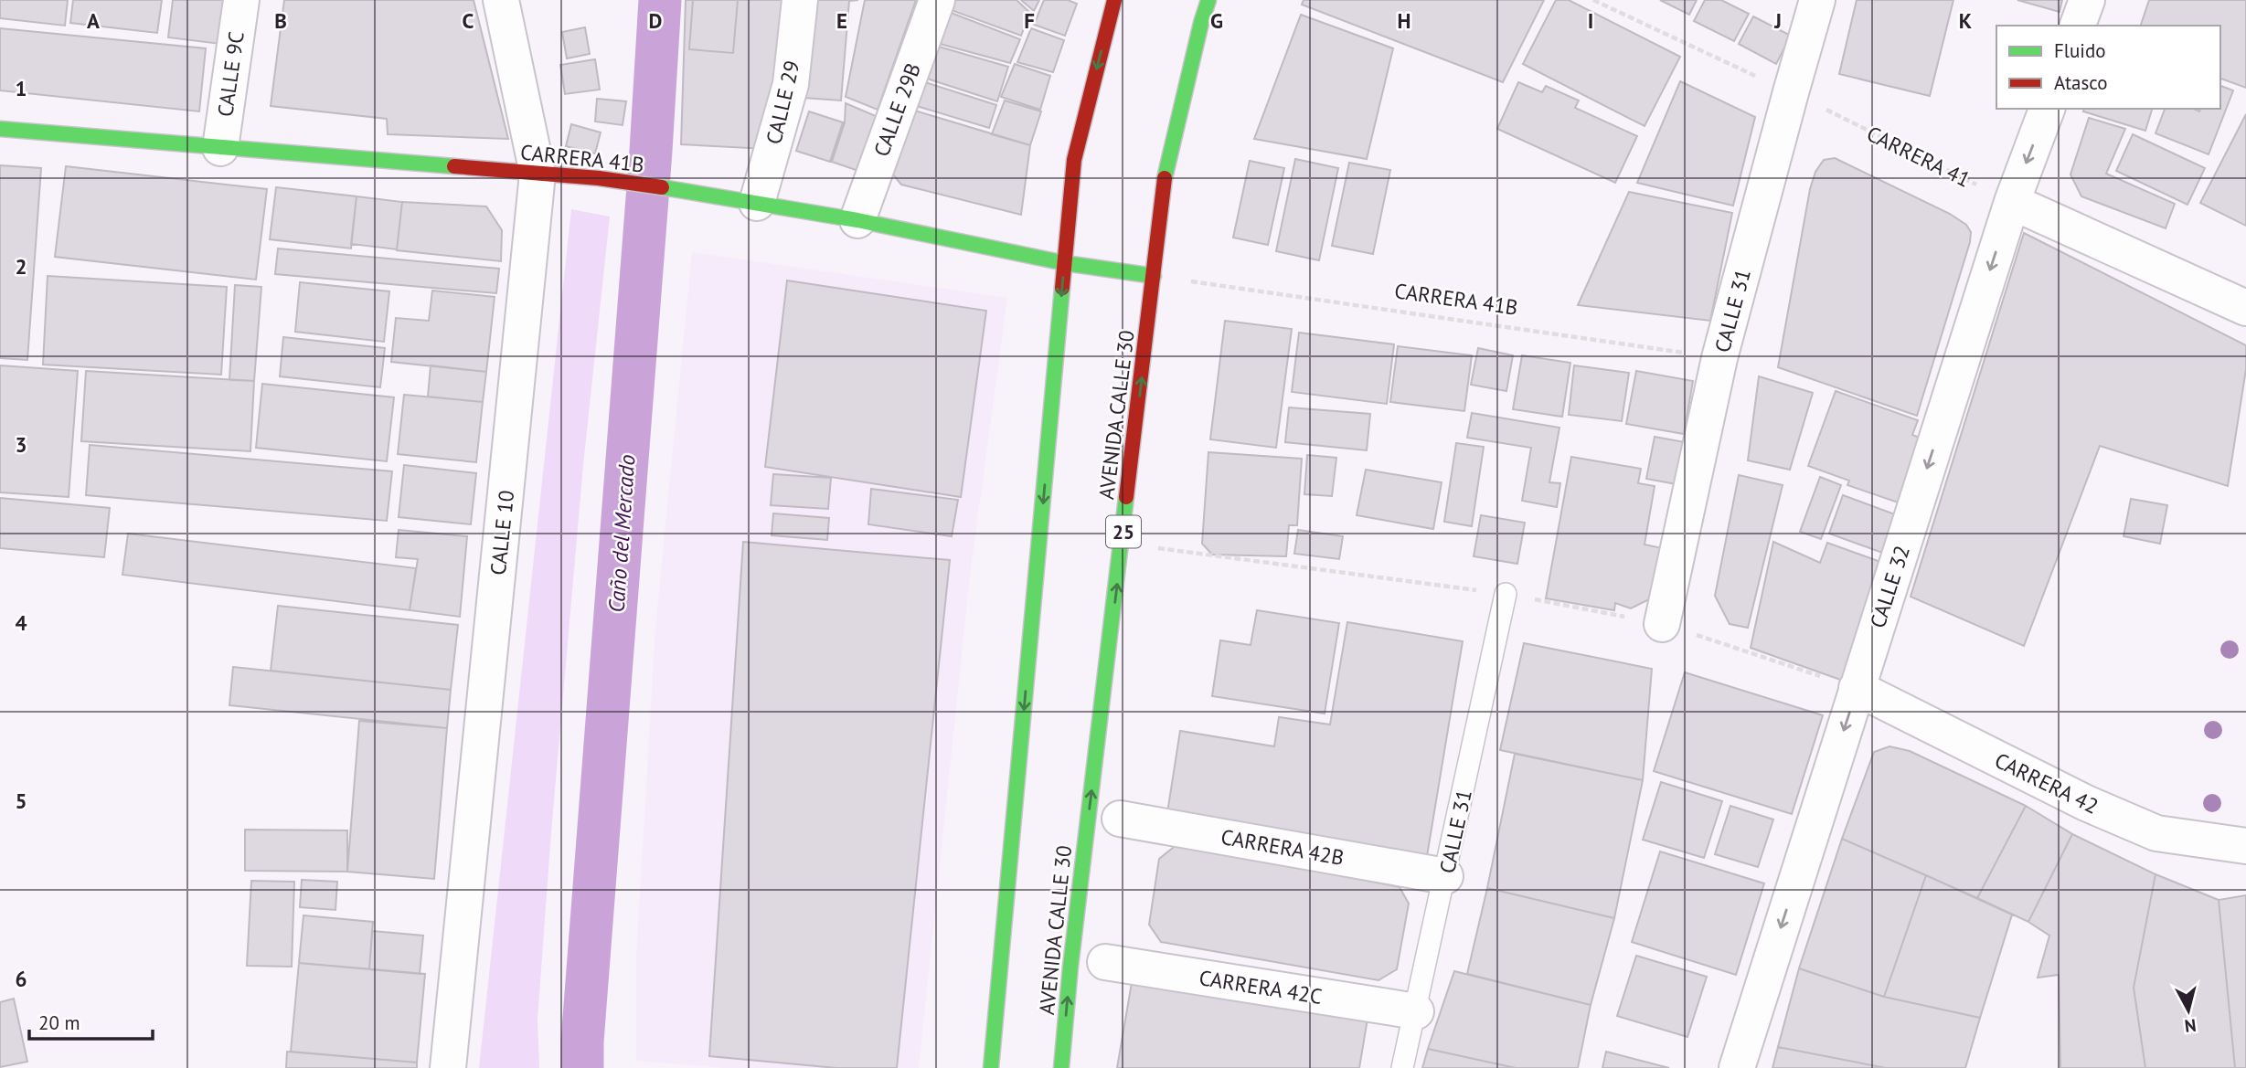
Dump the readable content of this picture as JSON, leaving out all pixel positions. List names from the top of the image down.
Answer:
{
  "streets": {
    "main road": ["CARRERA 41B", "AVENIDA CALLE 30", "25"],
    "street": [
      "CALLE 9C",
      "CALLE 29",
      "CALLE 29B",
      "CALLE 31",
      "CALLE 10",
      "CALLE 32",
      "CARRERA 42",
      "CARRERA 42B",
      "CARRERA 42C"
    ],
    "path": ["CARRERA 41"]
  },
  "crossings": [
    ["CALLE 9C", "CARRERA 41B"],
    ["CALLE 29", "CARRERA 41B"],
    ["CALLE 29B", "CARRERA 41B"],
    ["CARRERA 41", "CALLE 31"],
    ["CARRERA 41", "CALLE 32"],
    ["CARRERA 41B", "CALLE 31"],
    ["CARRERA 41B", "AVENIDA CALLE 30"],
    ["CARRERA 41B", "CALLE 10"],
    ["CALLE 31", "CARRERA 42B"],
    ["CALLE 31", "CARRERA 42C"],
    ["CALLE 32", "CARRERA 42"]
  ],
  "one_way": ["CALLE 32"],
  "water": ["Caño del Mercado"],
  "legend": ["Fluido", "Atasco"],
  "scale_bar": "20 m",
  "north": "bottom",
  "grid": {
    "columns": [
      "A",
      "B",
      "C",
      "D",
      "E",
      "F",
      "G",
      "H",
      "I",
      "J",
      "K"
    ],
    "rows": [
      "1",
      "2",
      "3",
      "4",
      "5",
      "6"
    ]
  }
}
